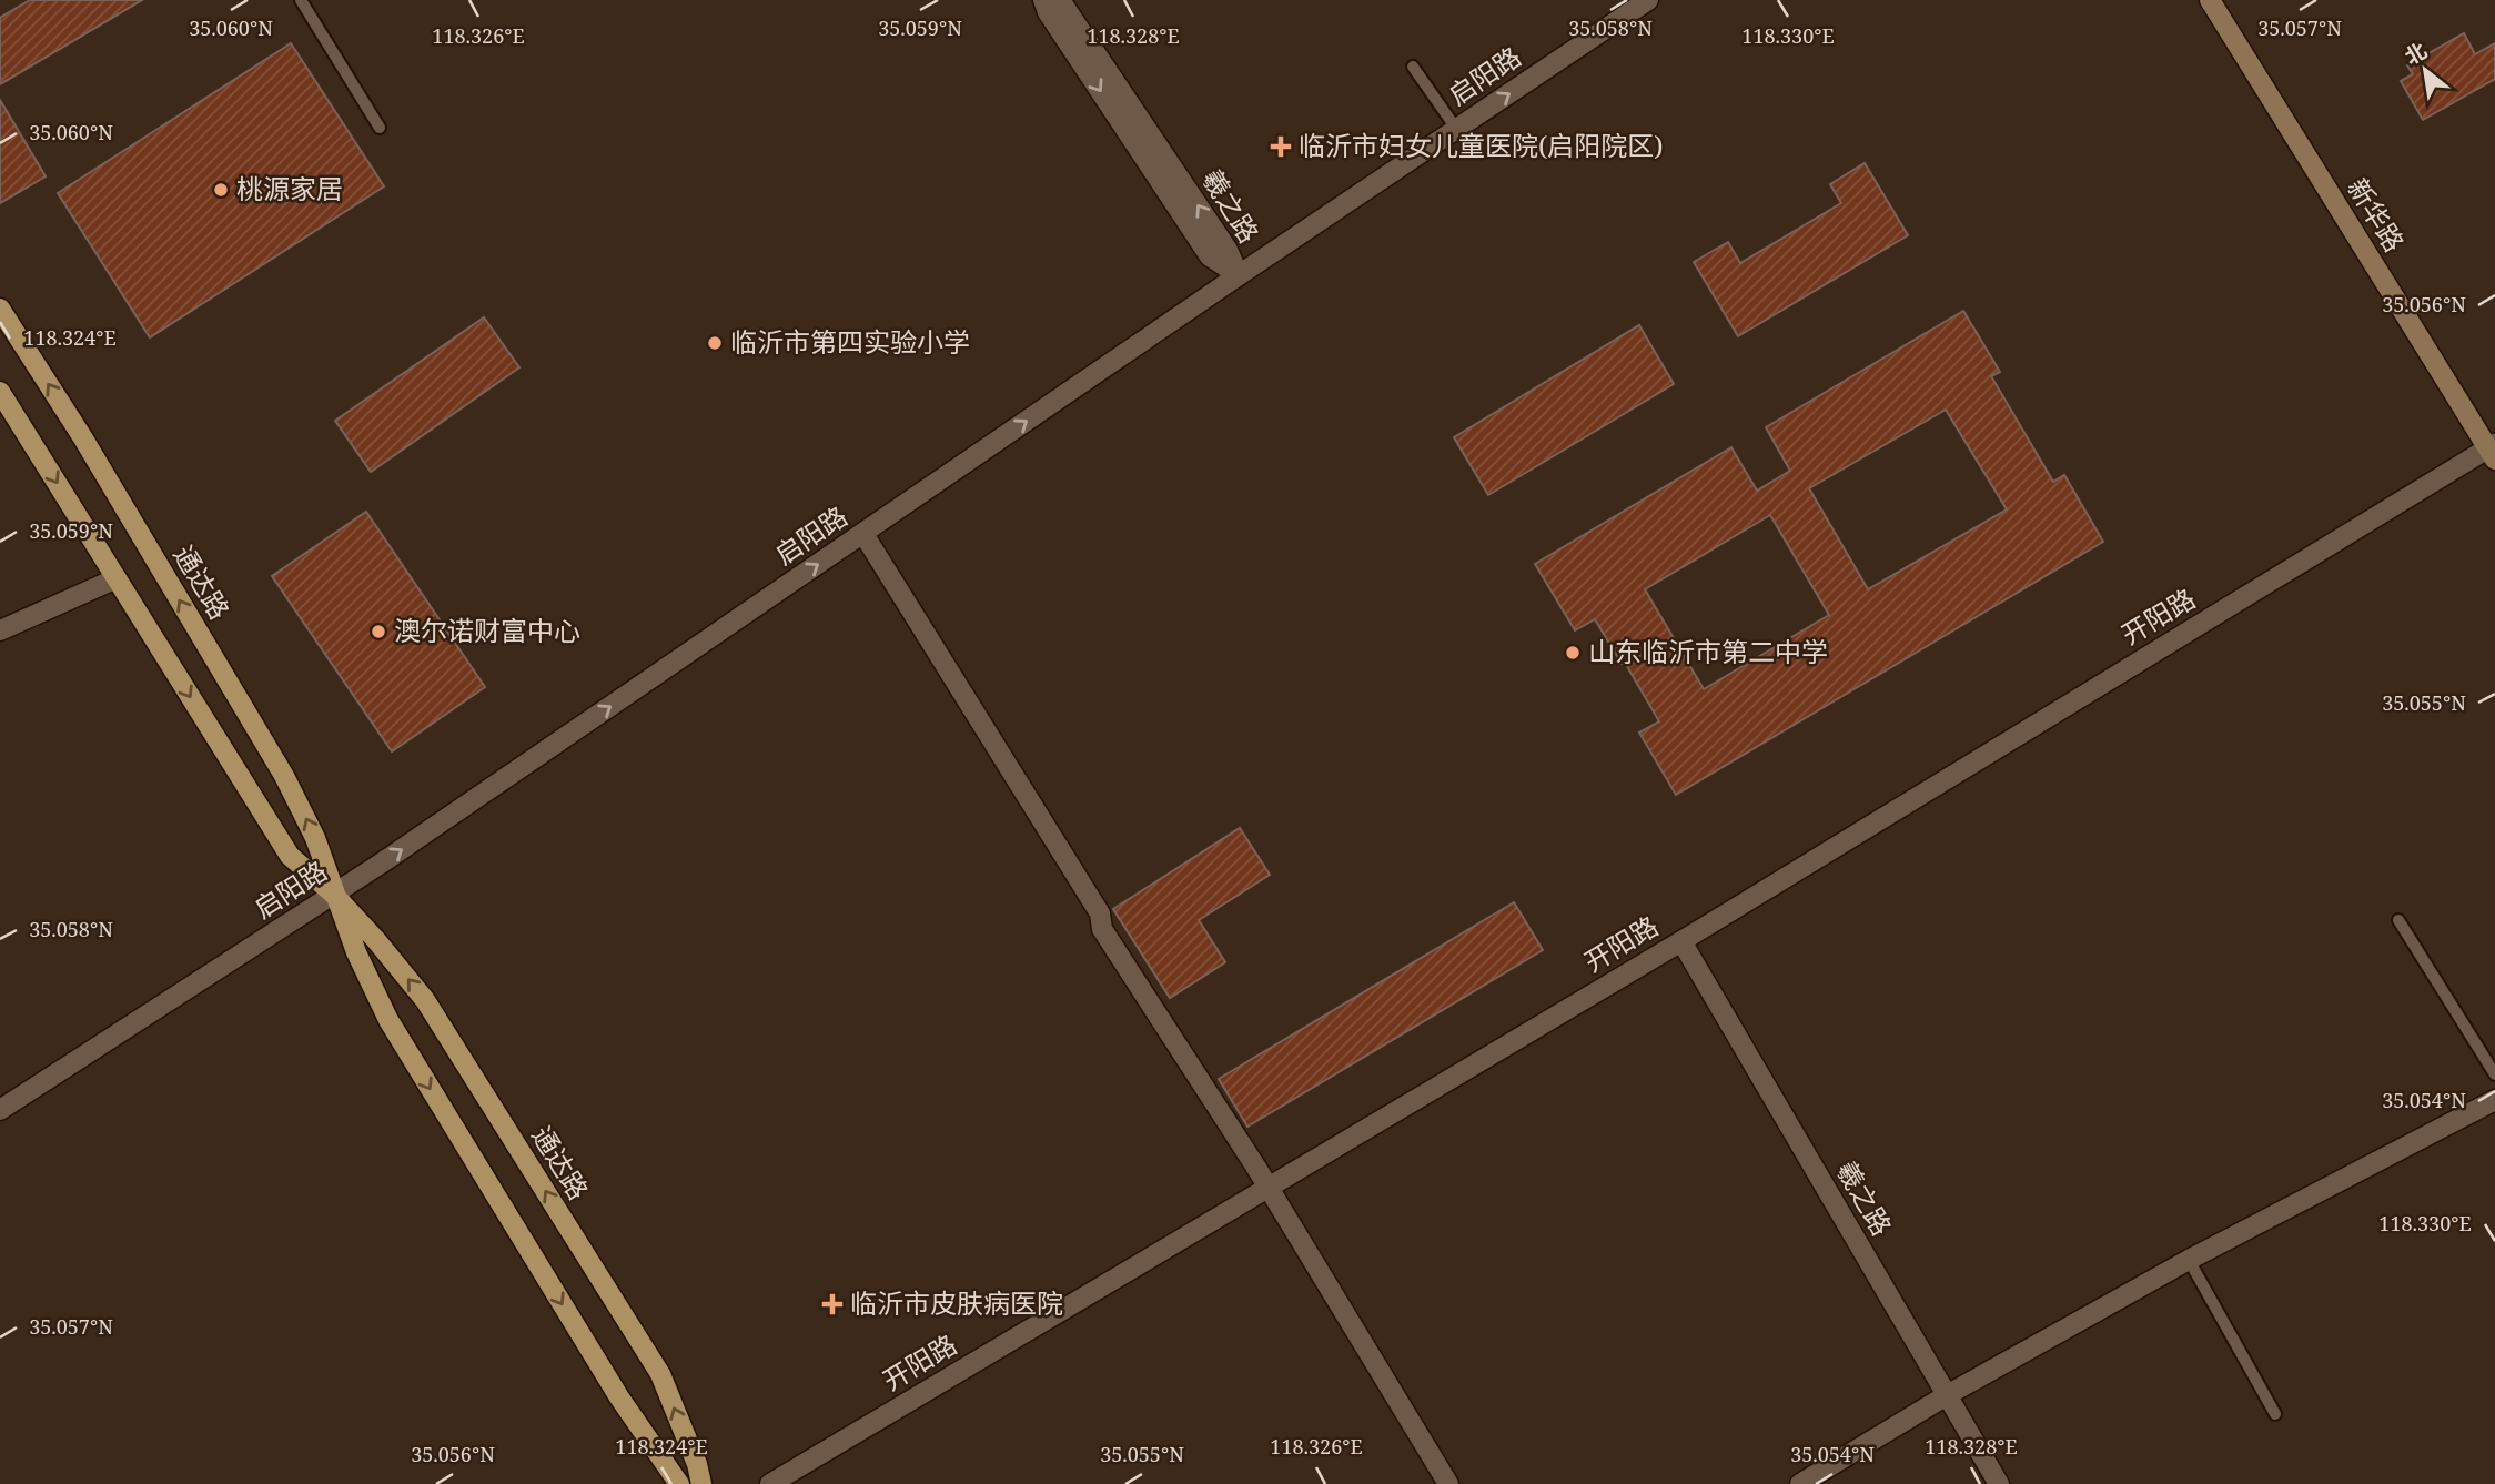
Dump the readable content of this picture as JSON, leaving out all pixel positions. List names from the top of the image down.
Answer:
{
  "streets": {
    "main road": ["新华路", "通达路"],
    "street": ["启阳路", "羲之路", "开阳路"]
  },
  "crossings": [
    ["启阳路", "羲之路"],
    ["启阳路", "通达路"],
    ["羲之路", "开阳路"],
    ["新华路", "开阳路"]
  ],
  "one_way": ["启阳路"],
  "places": {
    "health": ["临沂市妇女儿童医院(启阳院区)", "临沂市皮肤病医院"],
    "other": [
      "桃源家居",
      "临沂市第四实验小学",
      "澳尔诺财富中心",
      "山东临沂市第二中学"
    ]
  },
  "north": "top left",
  "coordinates": [
    "35.060°N",
    "35.059°N",
    "35.058°N",
    "35.057°N",
    "118.326°E",
    "118.330°E",
    "118.328°E",
    "35.056°N",
    "118.324°E",
    "35.055°N",
    "35.054°N"
  ]
}
